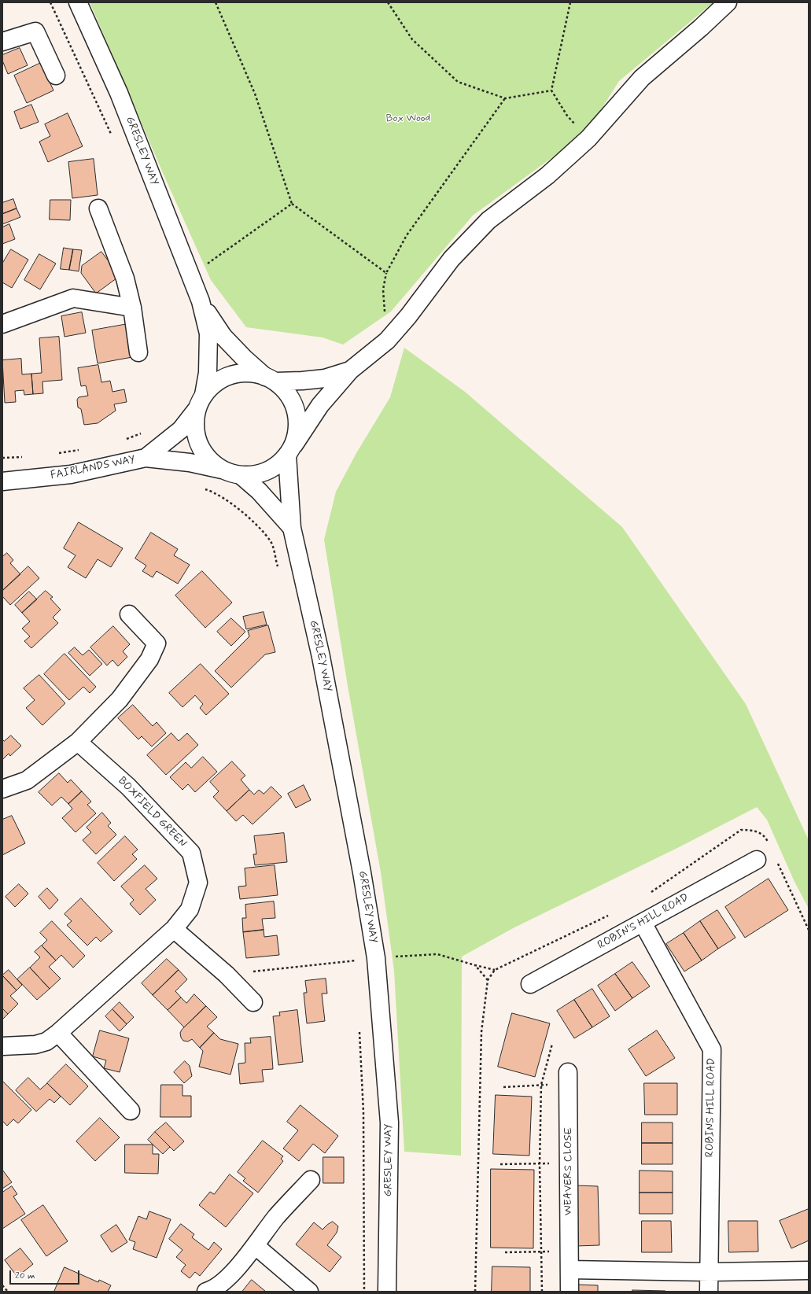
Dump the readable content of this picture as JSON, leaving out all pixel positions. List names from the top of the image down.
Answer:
{
  "streets": {
    "street": [
      "GRESLEY WAY",
      "FAIRLANDS WAY",
      "BOXFIELD GREEN",
      "ROBIN'S HILL ROAD",
      "ROBINS HILL ROAD",
      "WEAVERS CLOSE"
    ]
  },
  "crossings": [
    ["GRESLEY WAY", "FAIRLANDS WAY"],
    ["ROBIN'S HILL ROAD", "ROBINS HILL ROAD"]
  ],
  "parks": ["Box Wood"],
  "scale_bar": "20 m"
}
